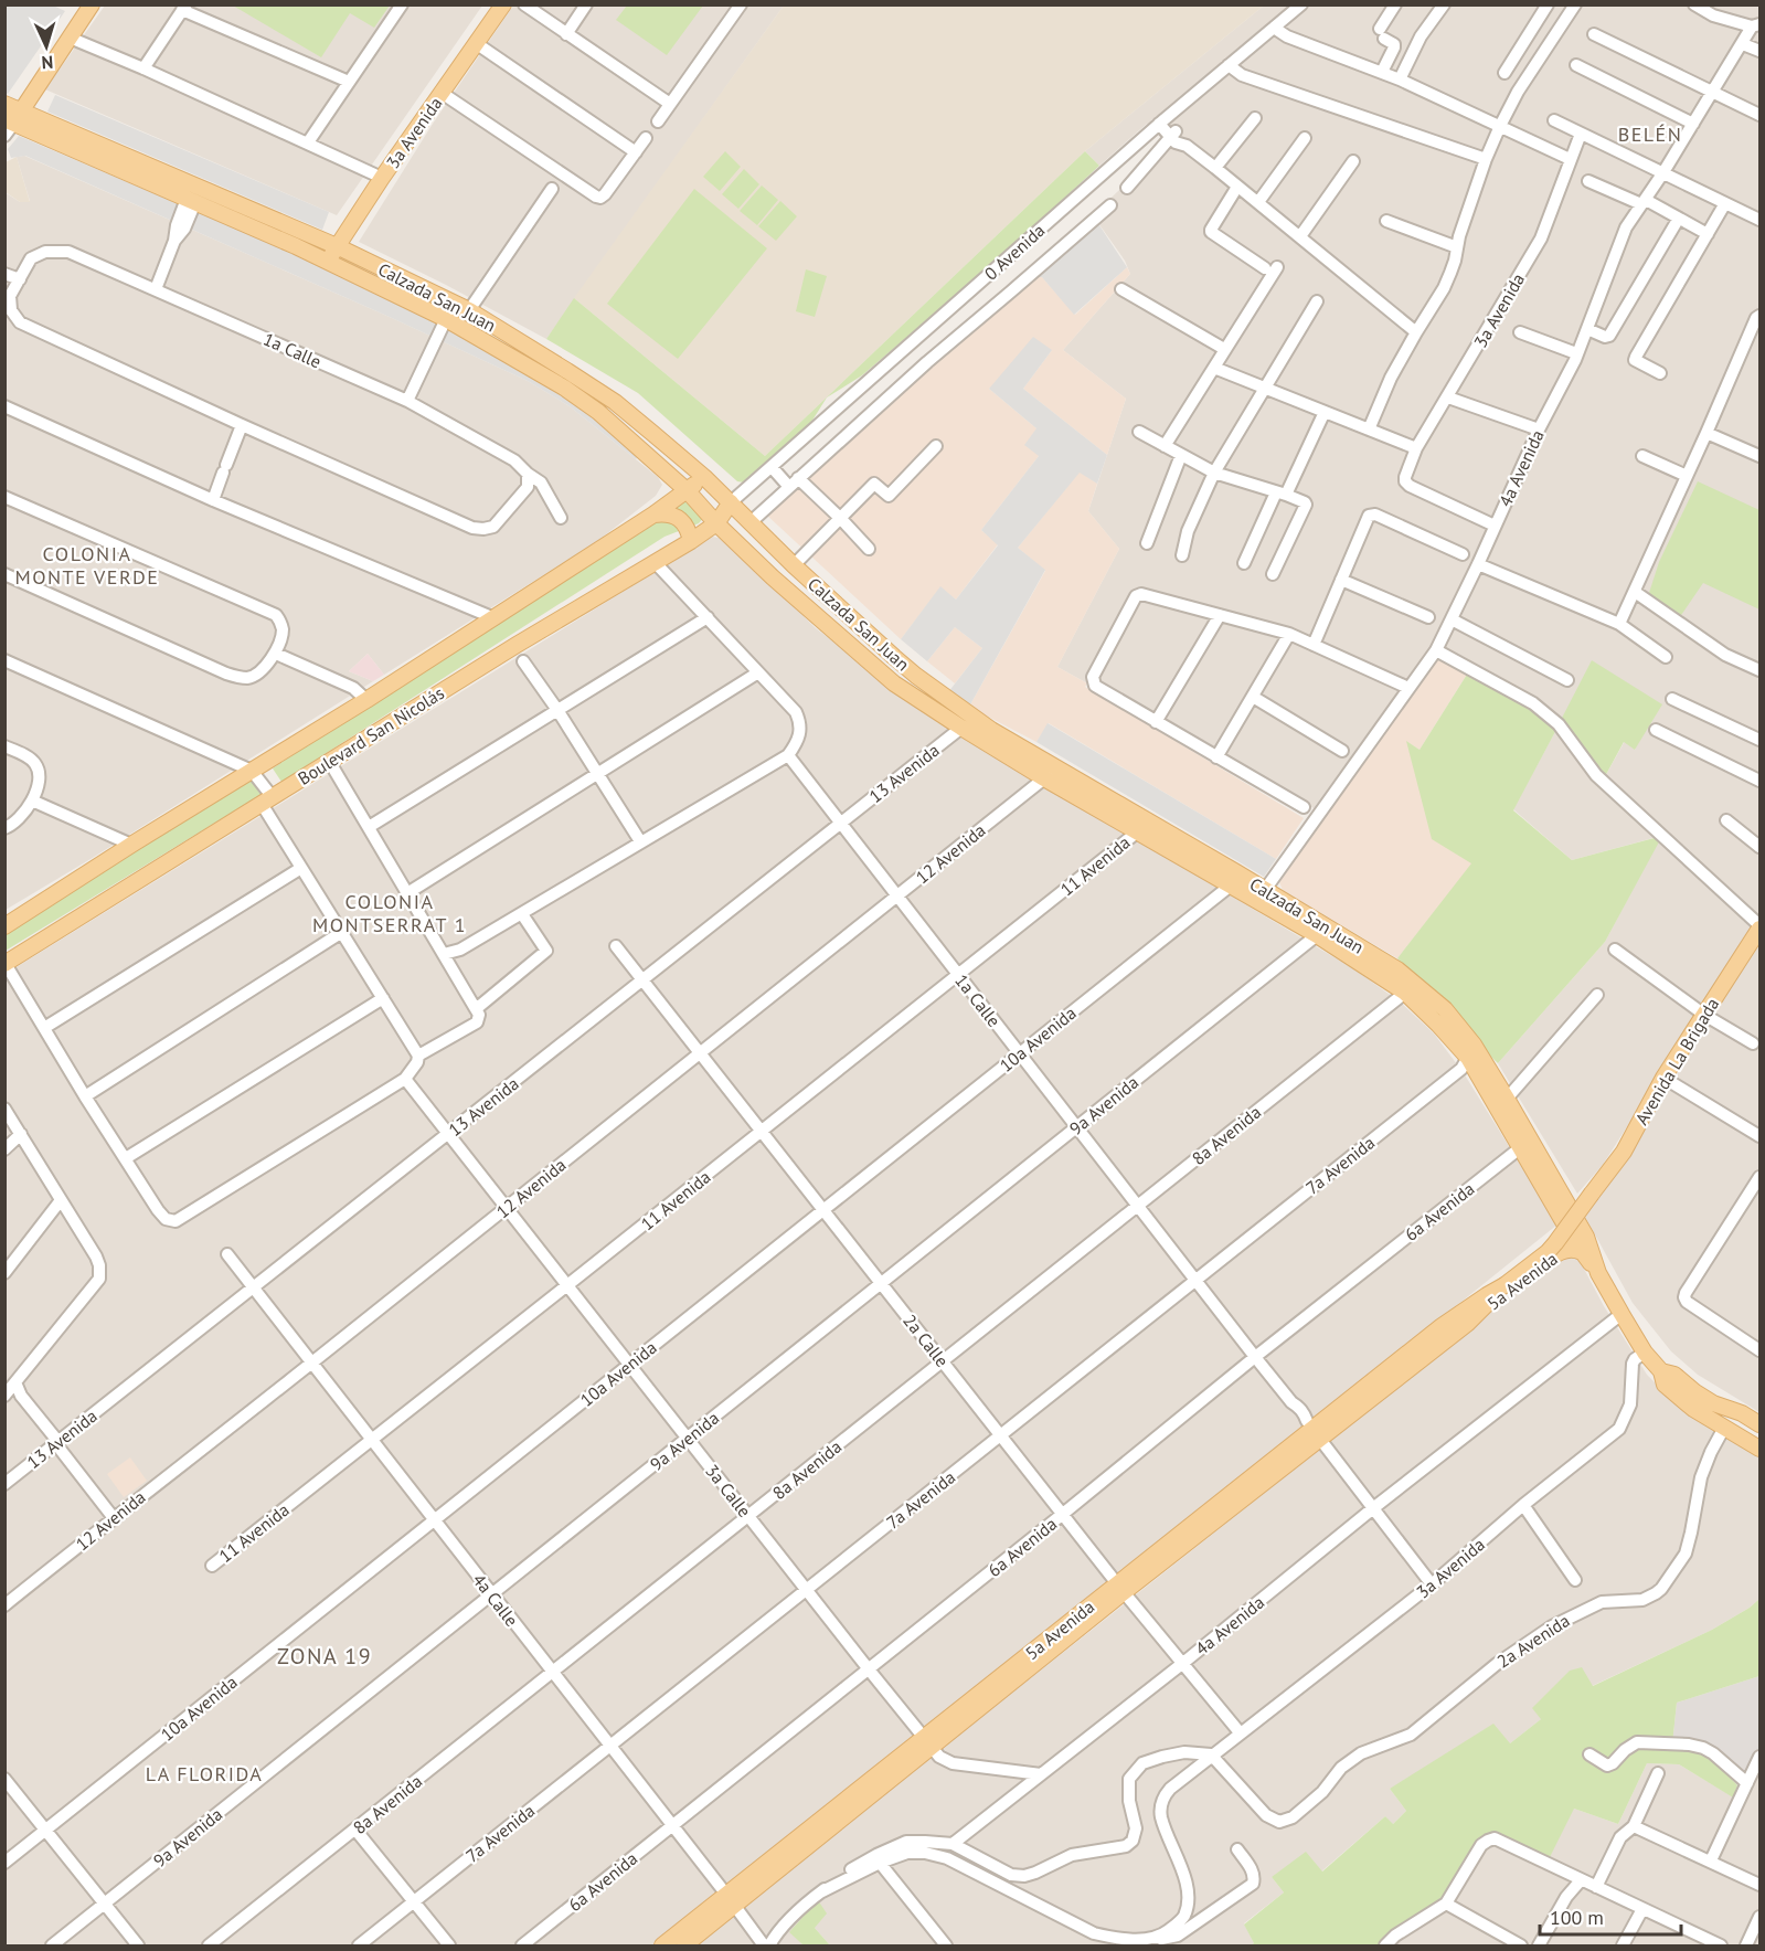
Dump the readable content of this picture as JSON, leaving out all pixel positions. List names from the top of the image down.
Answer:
{
  "streets": {
    "main road": [
      "3a Avenida",
      "Calzada San Juan",
      "Boulevard San Nicolás",
      "Avenida La Brigada",
      "5a Avenida"
    ],
    "street": [
      "0 Avenida",
      "1a Calle",
      "4a Avenida",
      "13 Avenida",
      "12 Avenida",
      "11 Avenida",
      "10a Avenida",
      "9a Avenida",
      "8a Avenida",
      "7a Avenida",
      "6a Avenida",
      "2a Calle",
      "3a Calle",
      "4a Calle",
      "2a Avenida"
    ]
  },
  "crossings": [
    ["3a Avenida", "Calzada San Juan"],
    ["3a Avenida", "1a Calle"],
    ["3a Avenida", "4a Avenida"],
    ["3a Avenida", "2a Calle"],
    ["3a Avenida", "2a Avenida"],
    ["0 Avenida", "Calzada San Juan"],
    ["0 Avenida", "Boulevard San Nicolás"],
    ["Calzada San Juan", "4a Avenida"],
    ["Calzada San Juan", "Boulevard San Nicolás"],
    ["Calzada San Juan", "13 Avenida"],
    ["Calzada San Juan", "12 Avenida"],
    ["Calzada San Juan", "11 Avenida"],
    ["Calzada San Juan", "10a Avenida"],
    ["Calzada San Juan", "9a Avenida"],
    ["Calzada San Juan", "8a Avenida"],
    ["Calzada San Juan", "7a Avenida"],
    ["Calzada San Juan", "6a Avenida"],
    ["Calzada San Juan", "5a Avenida"],
    ["Calzada San Juan", "2a Avenida"],
    ["1a Calle", "4a Avenida"],
    ["1a Calle", "13 Avenida"],
    ["1a Calle", "12 Avenida"],
    ["1a Calle", "11 Avenida"],
    ["1a Calle", "10a Avenida"],
    ["1a Calle", "9a Avenida"],
    ["1a Calle", "8a Avenida"],
    ["1a Calle", "7a Avenida"],
    ["1a Calle", "6a Avenida"],
    ["1a Calle", "5a Avenida"],
    ["4a Avenida", "2a Calle"],
    ["4a Avenida", "3a Calle"],
    ["13 Avenida", "2a Calle"],
    ["13 Avenida", "3a Calle"],
    ["13 Avenida", "4a Calle"],
    ["12 Avenida", "2a Calle"],
    ["12 Avenida", "3a Calle"],
    ["12 Avenida", "4a Calle"],
    ["11 Avenida", "2a Calle"],
    ["11 Avenida", "3a Calle"],
    ["11 Avenida", "4a Calle"],
    ["10a Avenida", "2a Calle"],
    ["10a Avenida", "3a Calle"],
    ["10a Avenida", "4a Calle"],
    ["Avenida La Brigada", "5a Avenida"],
    ["9a Avenida", "2a Calle"],
    ["9a Avenida", "3a Calle"],
    ["9a Avenida", "4a Calle"],
    ["8a Avenida", "2a Calle"],
    ["8a Avenida", "3a Calle"],
    ["8a Avenida", "4a Calle"],
    ["7a Avenida", "2a Calle"],
    ["7a Avenida", "3a Calle"],
    ["7a Avenida", "4a Calle"],
    ["6a Avenida", "2a Calle"],
    ["6a Avenida", "3a Calle"],
    ["6a Avenida", "4a Calle"],
    ["5a Avenida", "2a Calle"],
    ["5a Avenida", "3a Calle"],
    ["5a Avenida", "4a Calle"]
  ],
  "districts": [
    "BELÉN",
    "COLONIA MONTE VERDE",
    "COLONIA MONTSERRAT 1",
    "ZONA 19",
    "LA FLORIDA"
  ],
  "scale_bar": "100 m",
  "north": "bottom"
}
